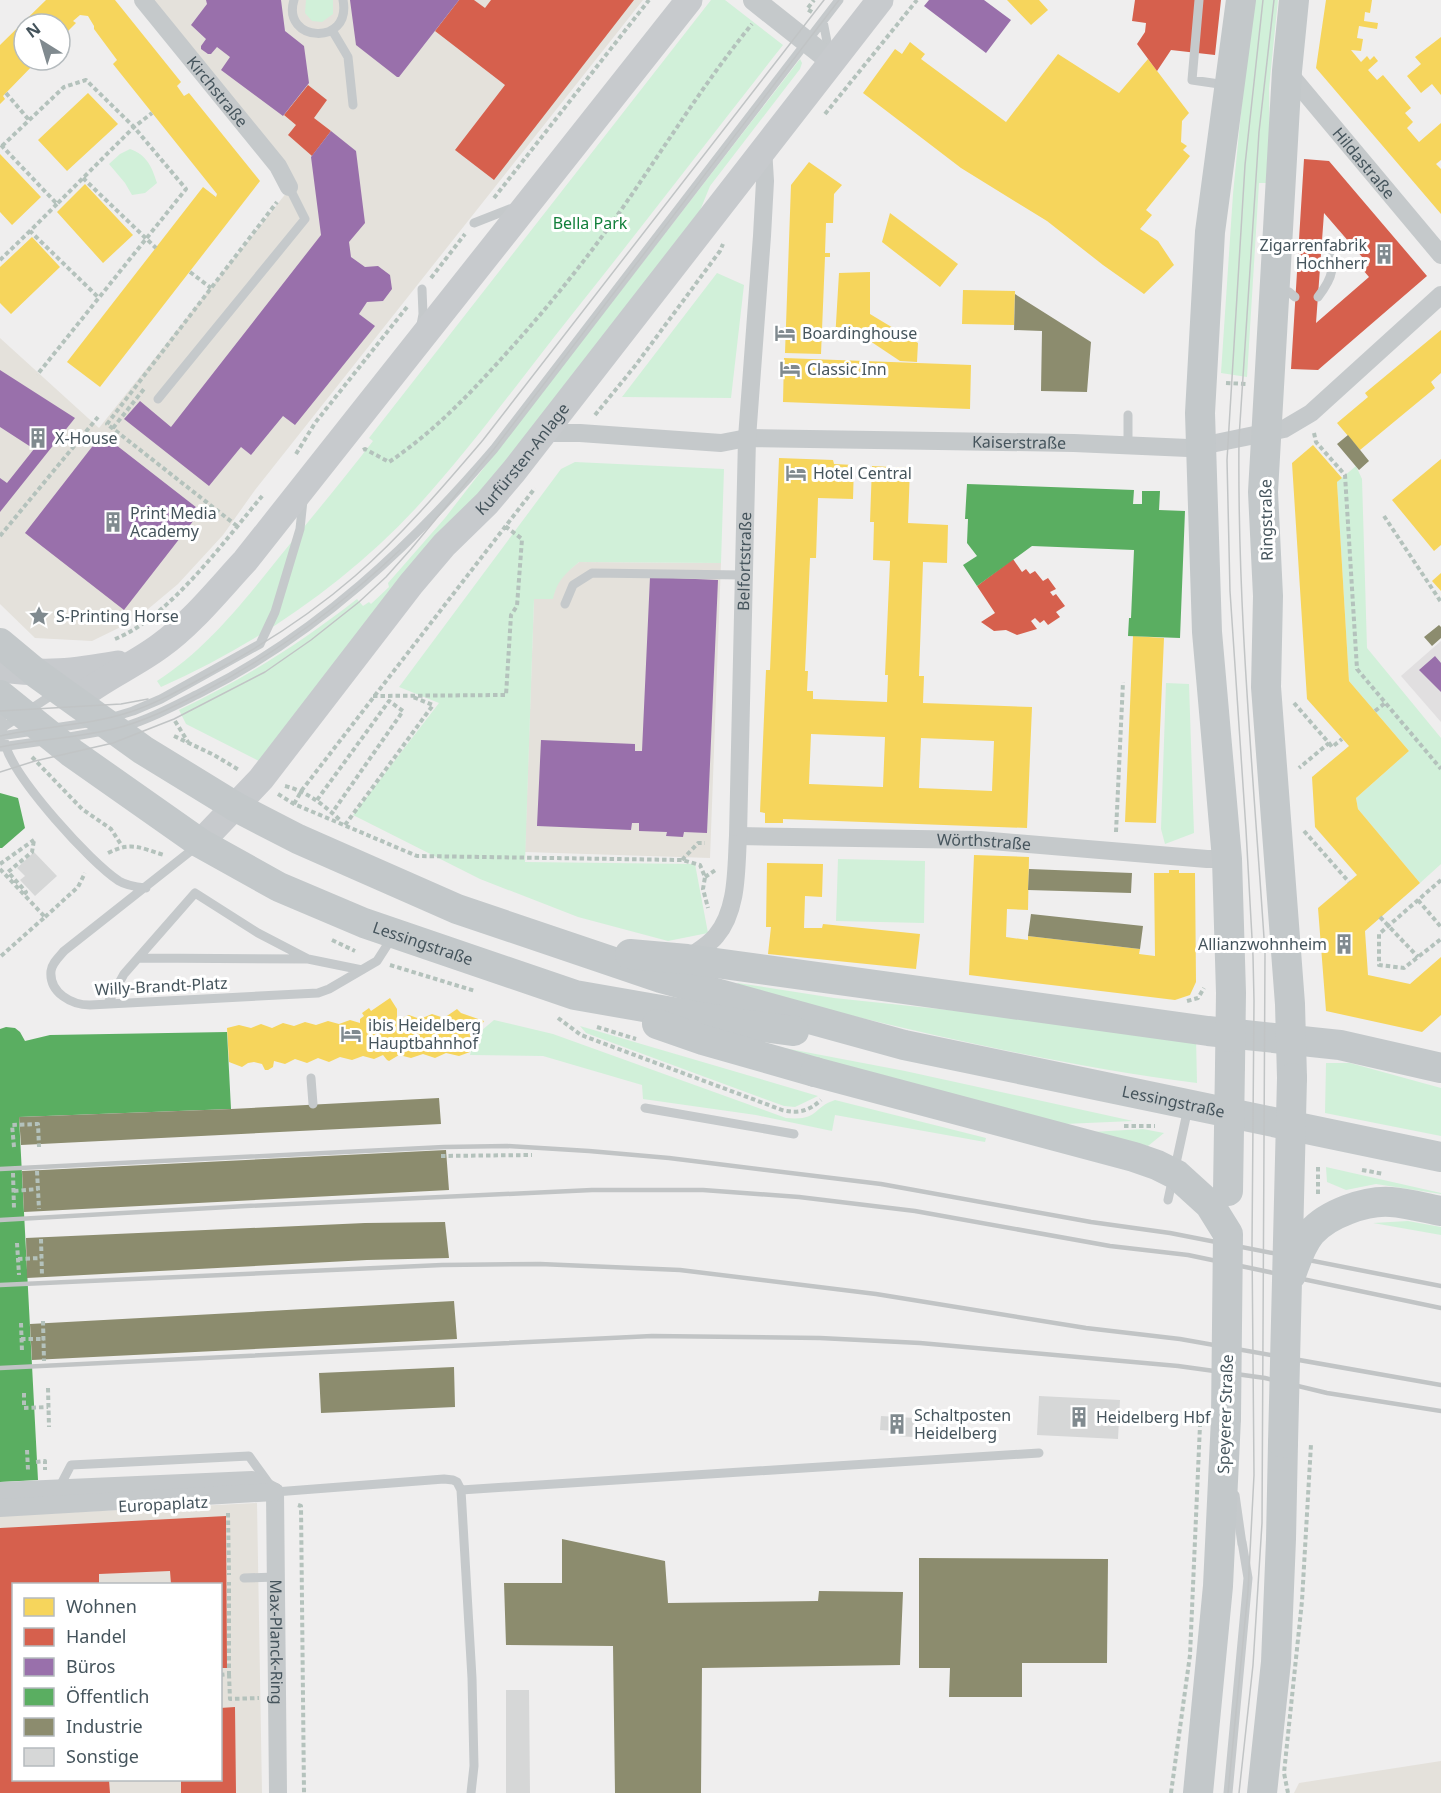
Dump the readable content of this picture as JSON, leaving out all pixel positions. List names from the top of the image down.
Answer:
{
  "streets": {
    "main road": [
      "Kurfürsten-Anlage",
      "Ringstraße",
      "Lessingstraße",
      "Speyerer Straße"
    ],
    "street": [
      "Kirchstraße",
      "Hildastraße",
      "Kaiserstraße",
      "Belfortstraße",
      "Wörthstraße",
      "Max-Planck-Ring"
    ],
    "lane": ["Willy-Brandt-Platz"],
    "path": ["Europaplatz"]
  },
  "crossings": [
    ["Hildastraße", "Ringstraße"],
    ["Kaiserstraße", "Kurfürsten-Anlage"],
    ["Kaiserstraße", "Ringstraße"],
    ["Kaiserstraße", "Belfortstraße"],
    ["Kurfürsten-Anlage", "Belfortstraße"],
    ["Kurfürsten-Anlage", "Lessingstraße"],
    ["Kurfürsten-Anlage", "Willy-Brandt-Platz"],
    ["Belfortstraße", "Wörthstraße"],
    ["Lessingstraße", "Willy-Brandt-Platz"]
  ],
  "parks": ["Bella Park"],
  "places": {
    "building": [
      "Zigarrenfabrik Hochherr",
      "X-House",
      "Print Media Academy",
      "Allianzwohnheim",
      "Heidelberg Hbf",
      "Schaltposten Heidelberg"
    ],
    "hotel": [
      "Boardinghouse",
      "Classic Inn",
      "Hotel Central",
      "ibis Heidelberg Hauptbahnhof"
    ],
    "place": ["S-Printing Horse"]
  },
  "legend": [
    "Wohnen",
    "Handel",
    "Büros",
    "Öffentlich",
    "Industrie",
    "Sonstige"
  ],
  "north": "top left"
}
